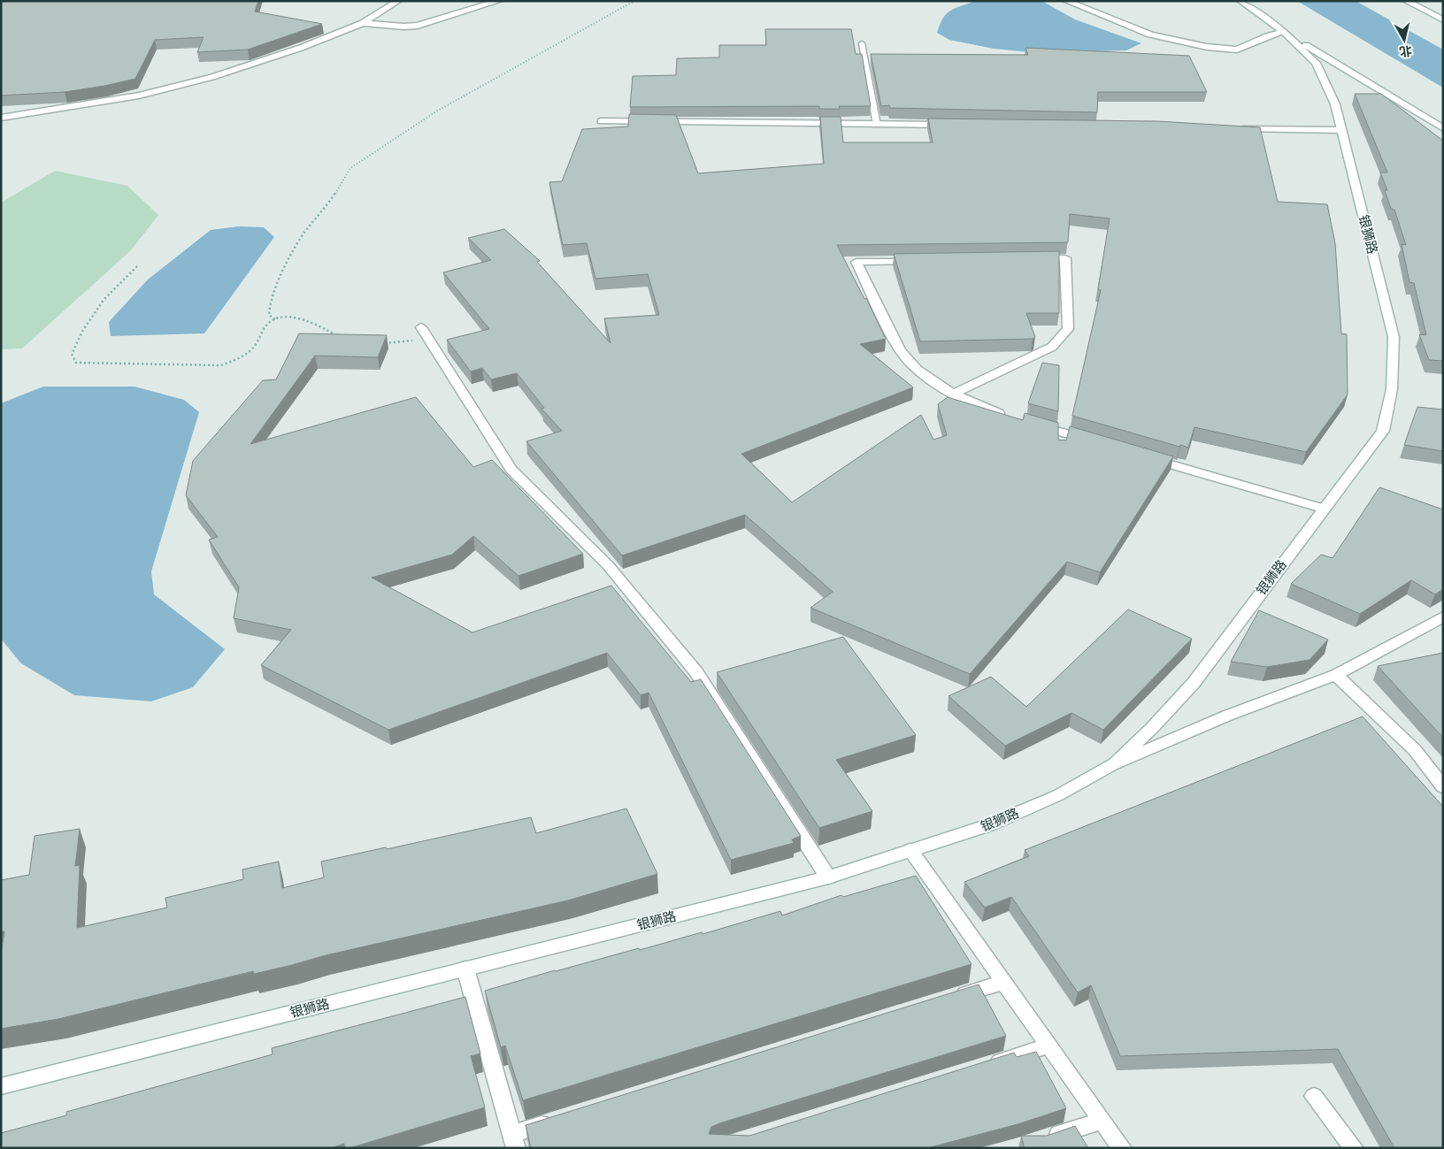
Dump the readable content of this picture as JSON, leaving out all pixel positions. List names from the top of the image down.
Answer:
{
  "streets": {
    "street": ["银狮路"]
  },
  "north": "bottom"
}
